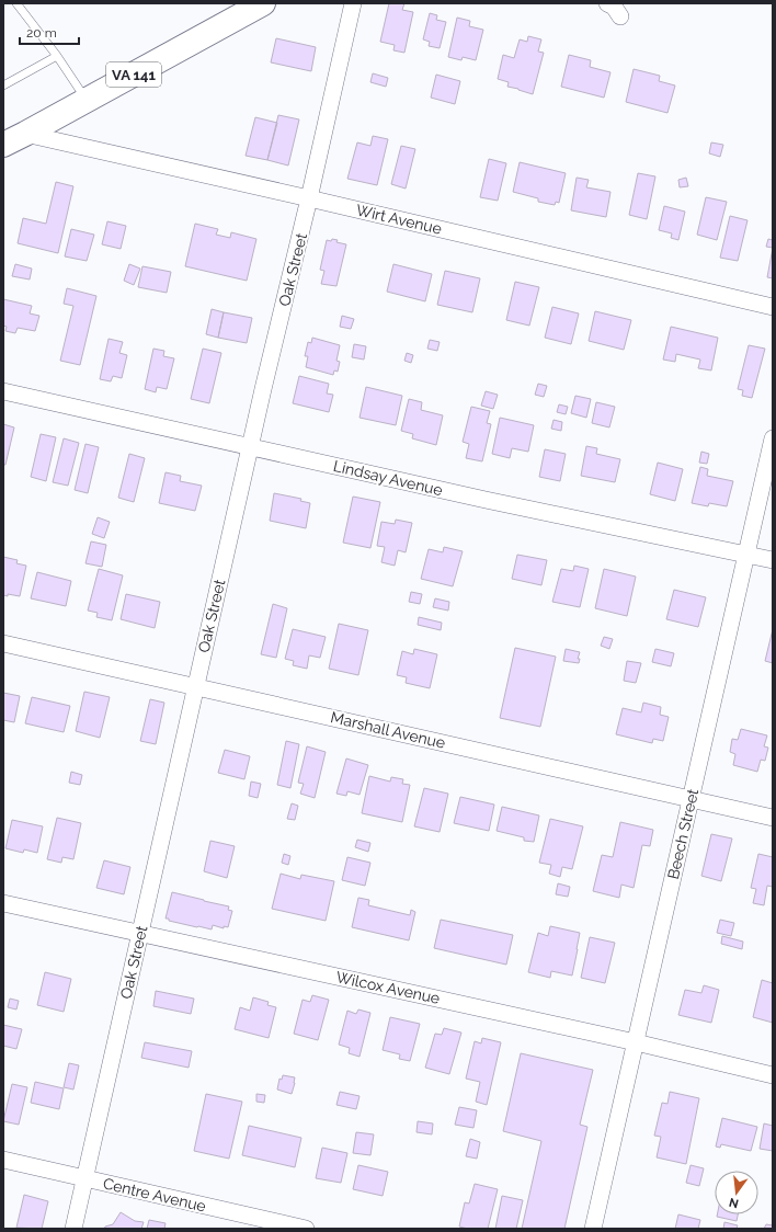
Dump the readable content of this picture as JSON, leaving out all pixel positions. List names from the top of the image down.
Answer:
{
  "streets": {
    "main road": ["VA 141"],
    "street": [
      "Wirt Avenue",
      "Oak Street",
      "Lindsay Avenue",
      "Marshall Avenue",
      "Beech Street",
      "Wilcox Avenue",
      "Centre Avenue"
    ]
  },
  "crossings": [
    ["VA 141", "Wirt Avenue"],
    ["Wirt Avenue", "Oak Street"],
    ["Oak Street", "Lindsay Avenue"],
    ["Oak Street", "Marshall Avenue"],
    ["Oak Street", "Wilcox Avenue"],
    ["Oak Street", "Centre Avenue"],
    ["Lindsay Avenue", "Beech Street"],
    ["Marshall Avenue", "Beech Street"],
    ["Beech Street", "Wilcox Avenue"]
  ],
  "scale_bar": "20 m",
  "north": "bottom"
}
